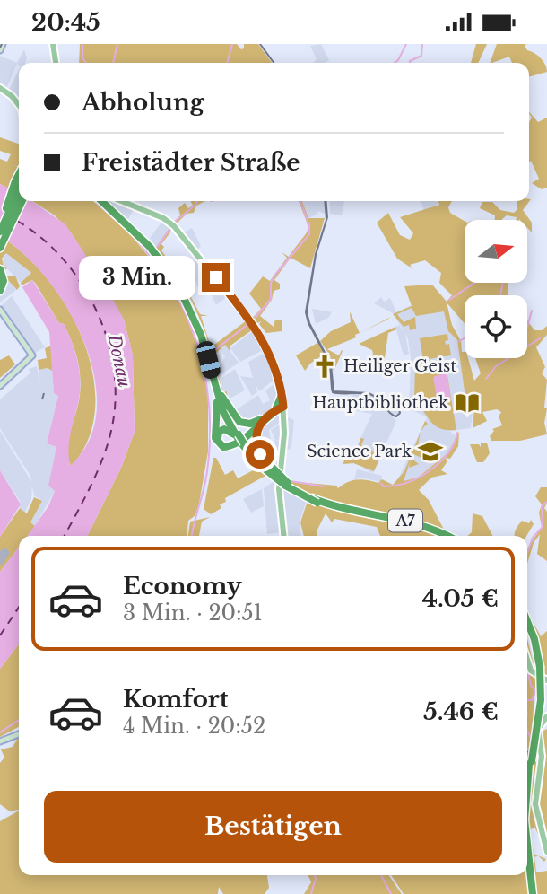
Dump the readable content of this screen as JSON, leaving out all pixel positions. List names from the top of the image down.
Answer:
{
  "streets": {
    "highway": ["A7"]
  },
  "water": ["Donau"],
  "places": {
    "church": ["Heiliger Geist"],
    "library": ["Hauptbibliothek"],
    "school or university": ["Science Park"]
  },
  "north": "right",
  "page": {
    "status": "20:45",
    "banner": ["Abholung", "Freistädter Straße"],
    "bubble": "3 Min.",
    "list": [
      {
        "name": "Economy",
        "note": "3 Min. · 20:51",
        "value": "4.05 €"
      },
      {
        "name": "Komfort",
        "note": "4 Min. · 20:52",
        "value": "5.46 €"
      }
    ],
    "buttons": "Bestätigen"
  }
}
